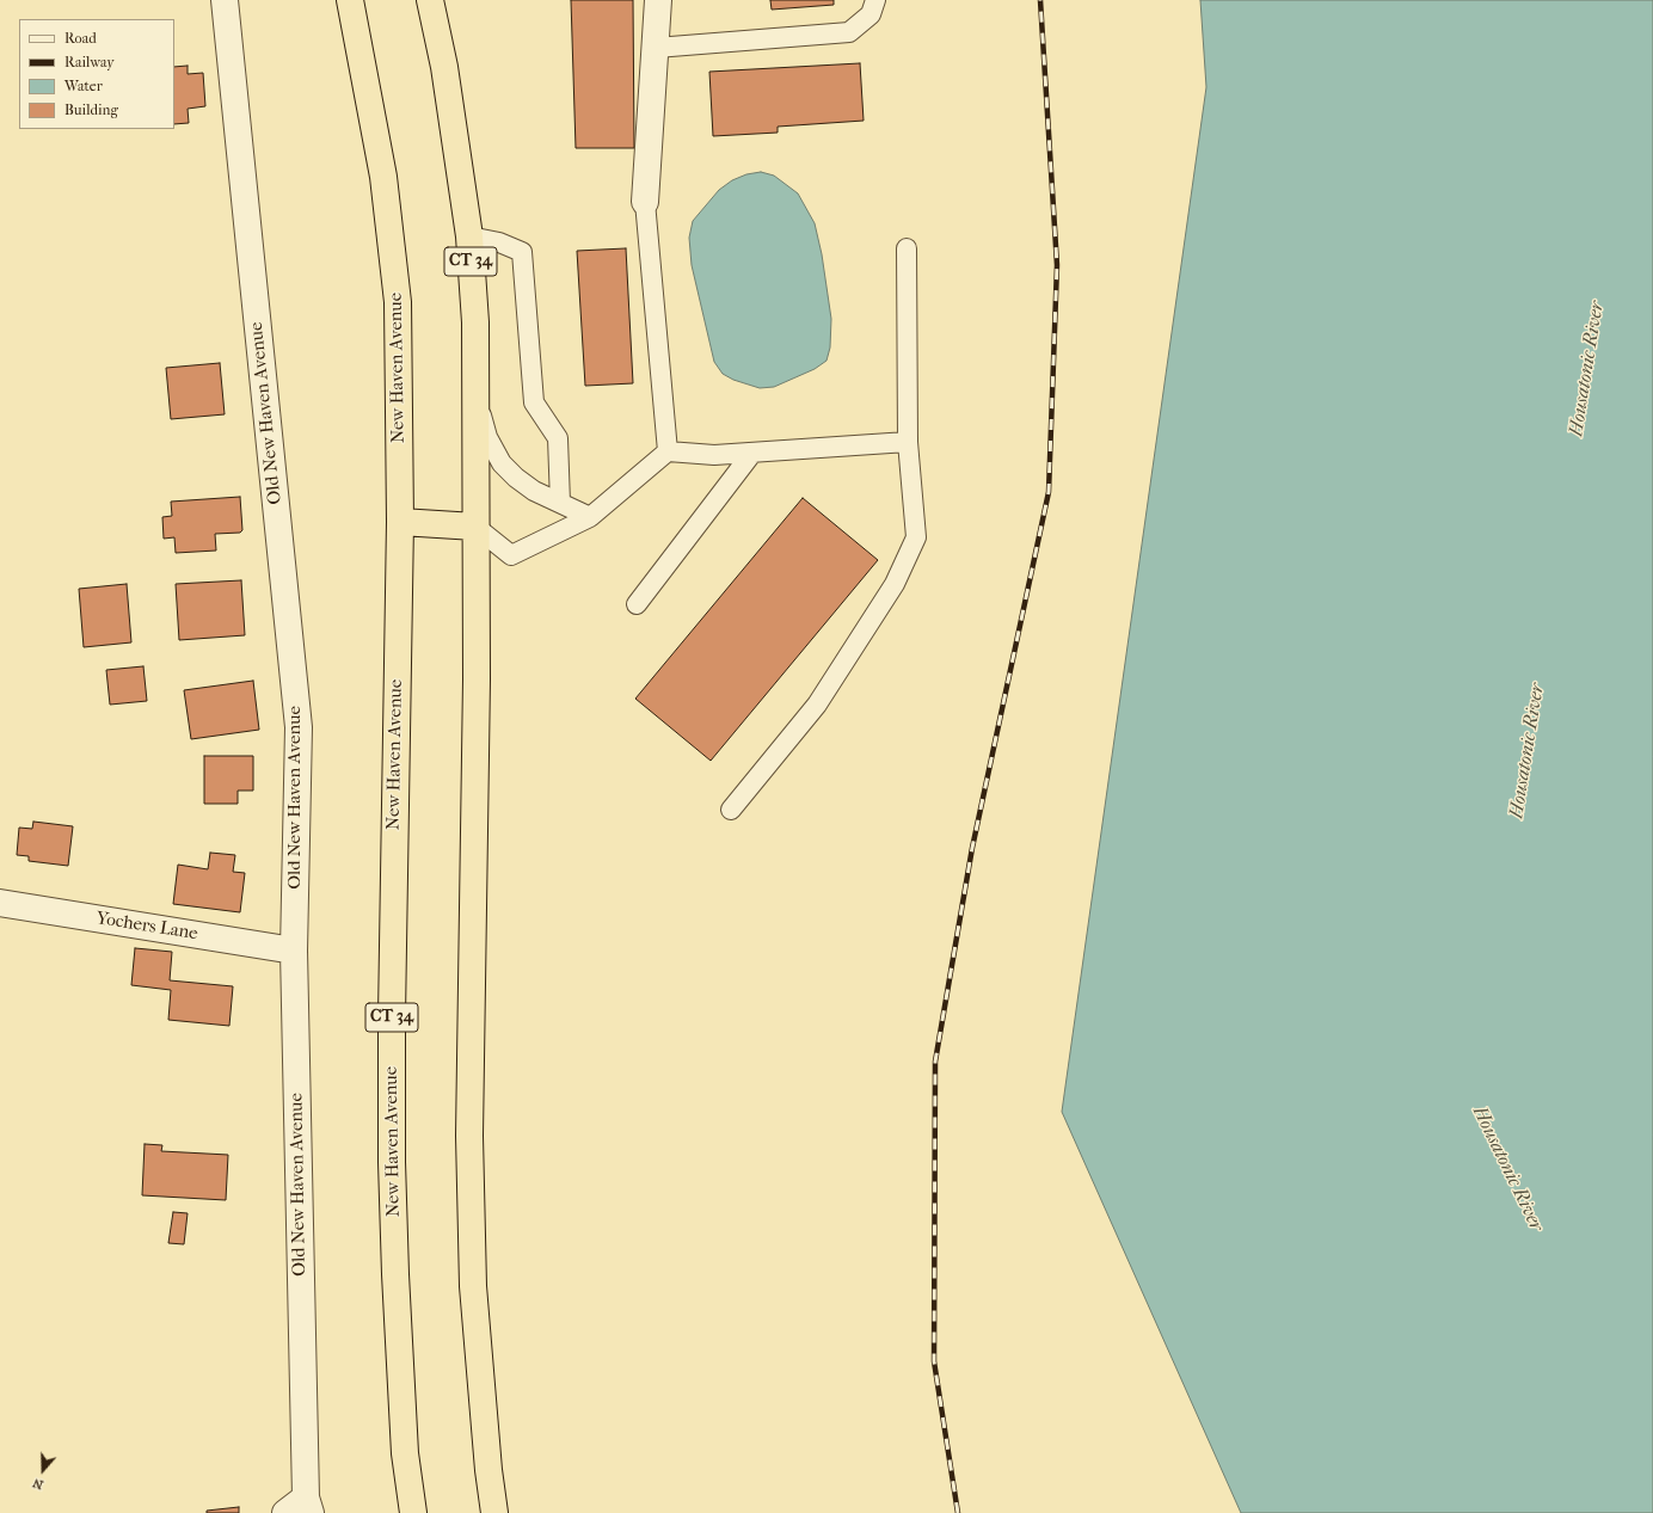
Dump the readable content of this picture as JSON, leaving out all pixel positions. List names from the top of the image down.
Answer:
{
  "streets": {
    "highway": ["CT 34", "New Haven Avenue"],
    "street": ["Old New Haven Avenue", "Yochers Lane"]
  },
  "crossings": [
    ["Old New Haven Avenue", "Yochers Lane"]
  ],
  "water": ["Housatonic River"],
  "legend": [
    "Road",
    "Railway",
    "Water",
    "Building"
  ],
  "north": "bottom"
}
